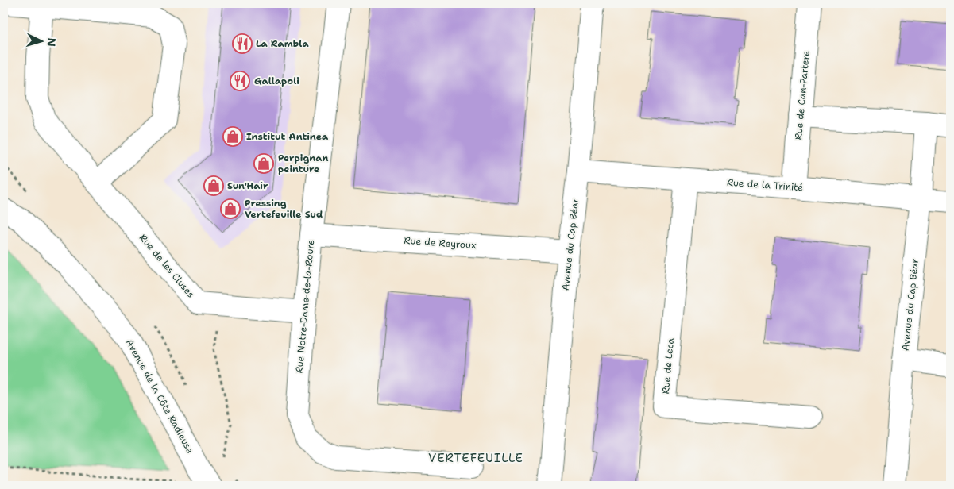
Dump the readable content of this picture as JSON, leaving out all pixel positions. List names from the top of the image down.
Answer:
{
  "streets": {
    "street": [
      "Rue de Can-Partere",
      "Rue de la Trinité",
      "Rue de Reyroux",
      "Avenue du Cap Béar",
      "Rue de les Cluses",
      "Rue Notre-Dame-de-la-Roure",
      "Rue de Leca",
      "Avenue de la Côte Radieuse"
    ]
  },
  "crossings": [
    ["Rue de Can-Partere", "Rue de la Trinité"],
    ["Rue de la Trinité", "Avenue du Cap Béar"],
    ["Rue de la Trinité", "Rue de Leca"],
    ["Rue de Reyroux", "Avenue du Cap Béar"],
    ["Rue de Reyroux", "Rue Notre-Dame-de-la-Roure"],
    ["Rue de les Cluses", "Rue Notre-Dame-de-la-Roure"]
  ],
  "districts": ["VERTEFEUILLE"],
  "places": {
    "restaurant": ["La Rambla", "Gallapoli"],
    "shop": [
      "Institut Antinea",
      "Perpignan peinture",
      "Sun'Hair",
      "Pressing Vertefeuille Sud"
    ]
  },
  "north": "right"
}
